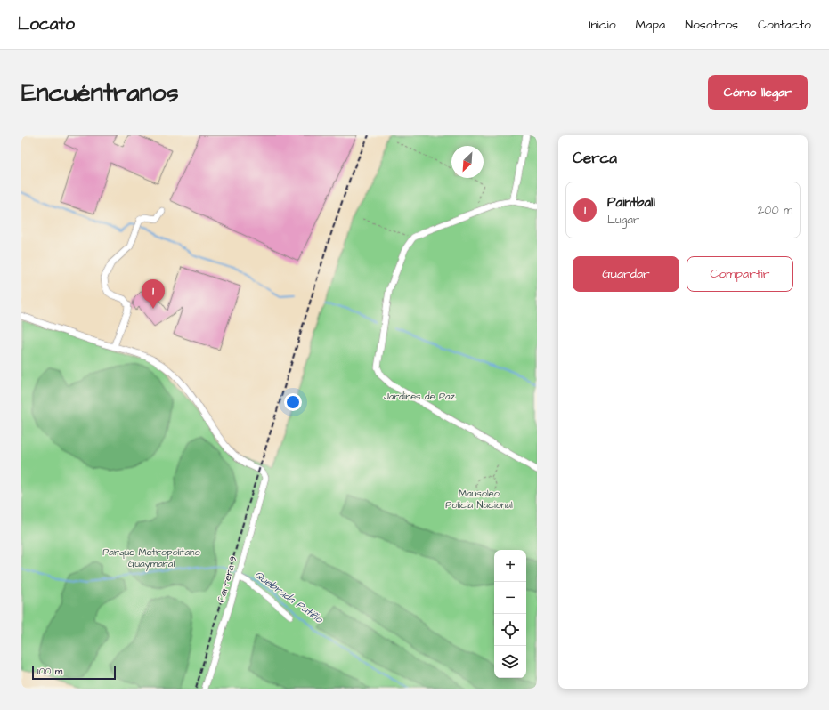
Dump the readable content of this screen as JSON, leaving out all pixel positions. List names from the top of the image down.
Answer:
{
  "streets": {
    "street": ["Carrera 9"]
  },
  "water": ["Quebrada Patiño"],
  "parks": ["Jardines de Paz", "Mausoleo Policía Nacional", "Parque Metropolitano Guaymaral"],
  "scale_bar": "100 m",
  "north": "bottom left",
  "page": {
    "header": "Locato",
    "nav": [
      "Inicio",
      "Mapa",
      "Nosotros",
      "Contacto"
    ],
    "buttons": [
      "Cómo llegar",
      ["Guardar", "Compartir"]
    ],
    "title": "Encuéntranos",
    "heading": "Cerca",
    "list": [
      {
        "mark": "1",
        "name": "Paintball",
        "note": "Lugar",
        "value": "200 m"
      }
    ],
    "pins": "1",
    "map_buttons": ["+", "−"],
    "scale": "100 m"
  }
}
